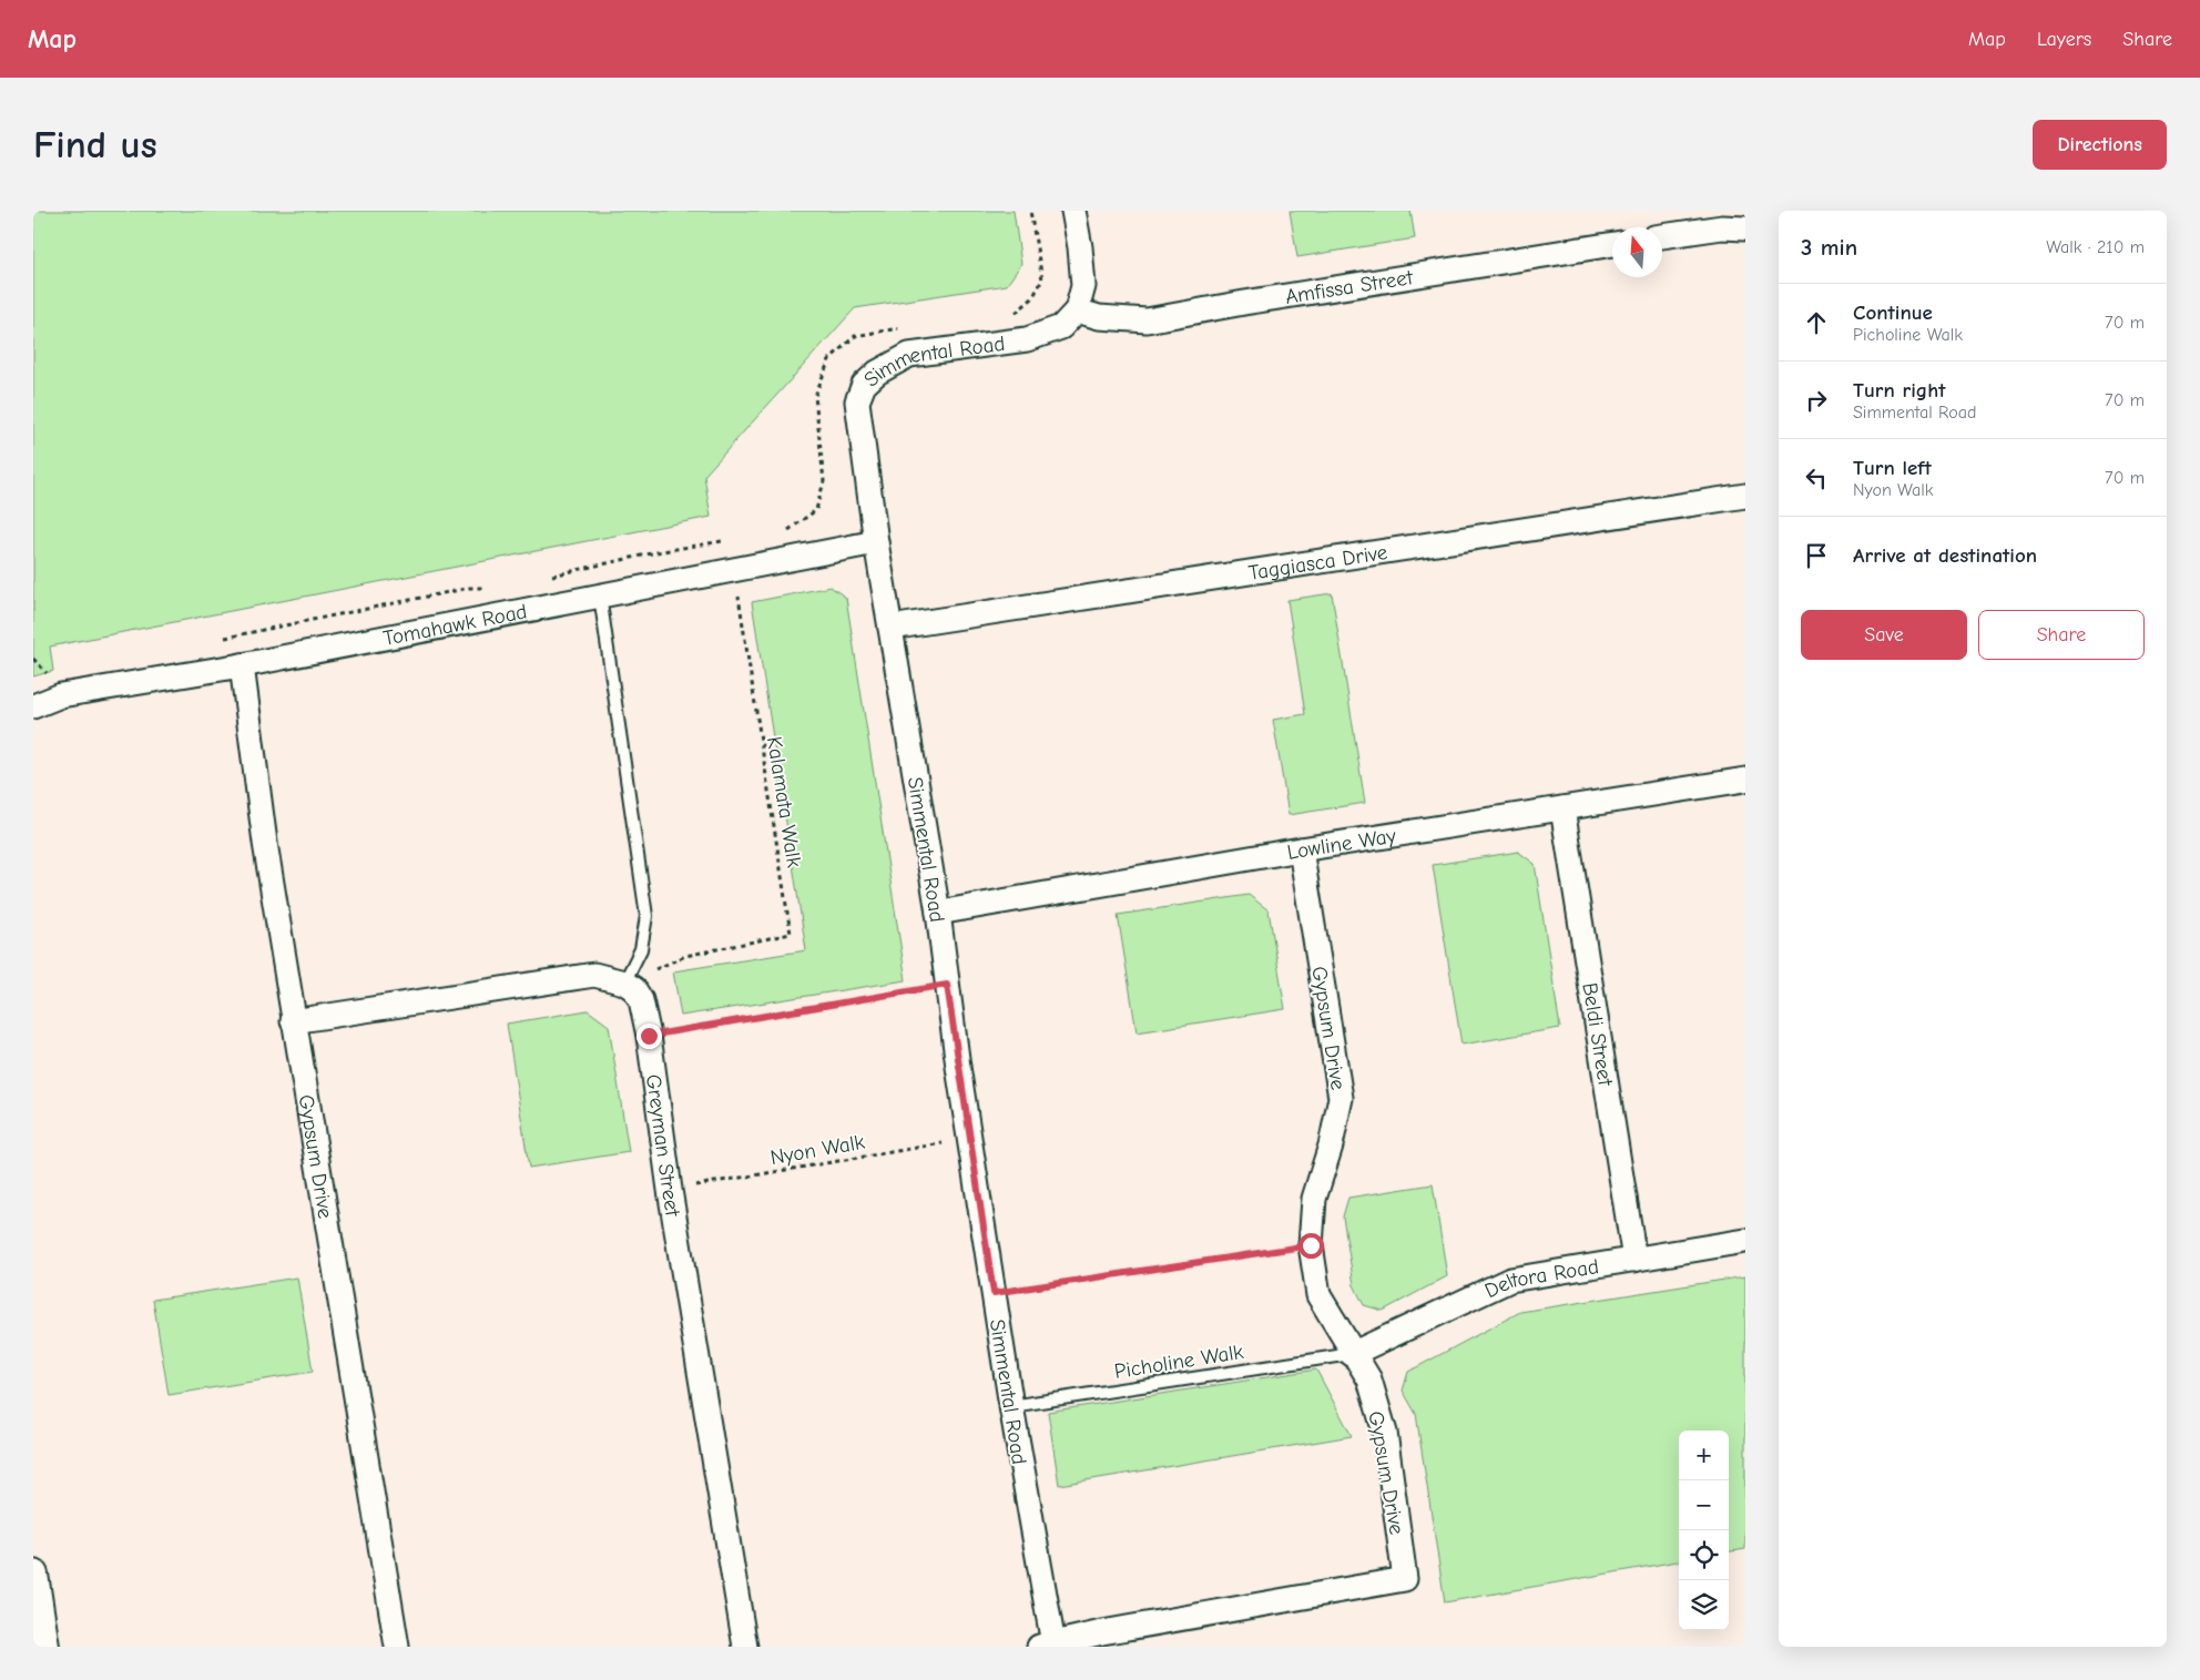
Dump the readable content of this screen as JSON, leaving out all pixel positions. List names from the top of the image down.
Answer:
{
  "streets": {
    "street": [
      "Amfissa Street",
      "Simmental Road",
      "Taggiasca Drive",
      "Tomahawk Road",
      "Lowline Way",
      "Gypsum Drive",
      "Beldi Street",
      "Greyman Street",
      "Deltora Road"
    ],
    "lane": ["Picholine Walk"],
    "path": ["Kalamata Walk", "Nyon Walk"]
  },
  "crossings": [
    ["Amfissa Street", "Simmental Road"],
    ["Simmental Road", "Taggiasca Drive"],
    ["Simmental Road", "Tomahawk Road"],
    ["Simmental Road", "Lowline Way"],
    ["Simmental Road", "Gypsum Drive"],
    ["Simmental Road", "Nyon Walk"],
    ["Simmental Road", "Picholine Walk"],
    ["Tomahawk Road", "Kalamata Walk"],
    ["Tomahawk Road", "Gypsum Drive"],
    ["Lowline Way", "Gypsum Drive"],
    ["Lowline Way", "Beldi Street"],
    ["Gypsum Drive", "Deltora Road"],
    ["Gypsum Drive", "Picholine Walk"],
    ["Beldi Street", "Deltora Road"],
    ["Greyman Street", "Nyon Walk"],
    ["Deltora Road", "Picholine Walk"]
  ],
  "north": "top",
  "page": {
    "header": "Map",
    "nav": ["Map", "Layers", "Share"],
    "buttons": [
      "Directions",
      ["Save", "Share"]
    ],
    "title": "Find us",
    "heading": ["3 min", "Walk · 210 m"],
    "list": [
      ["Continue", "Picholine Walk", "70 m"],
      ["Turn right", "Simmental Road", "70 m"],
      ["Turn left", "Nyon Walk", "70 m"],
      "Arrive at destination"
    ],
    "map_buttons": ["+", "−"]
  }
}
